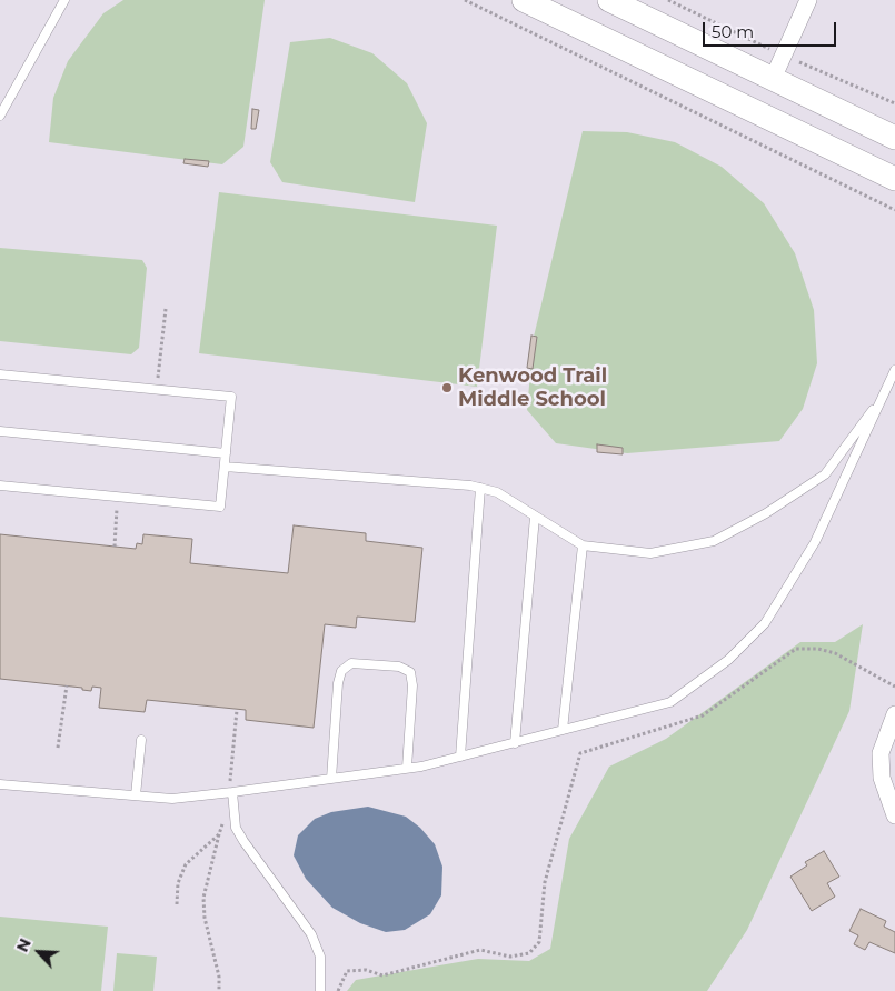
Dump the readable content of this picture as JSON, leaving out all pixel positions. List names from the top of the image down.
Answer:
{
  "places": ["Kenwood Trail Middle School"],
  "scale_bar": "50 m",
  "north": "top left"
}
